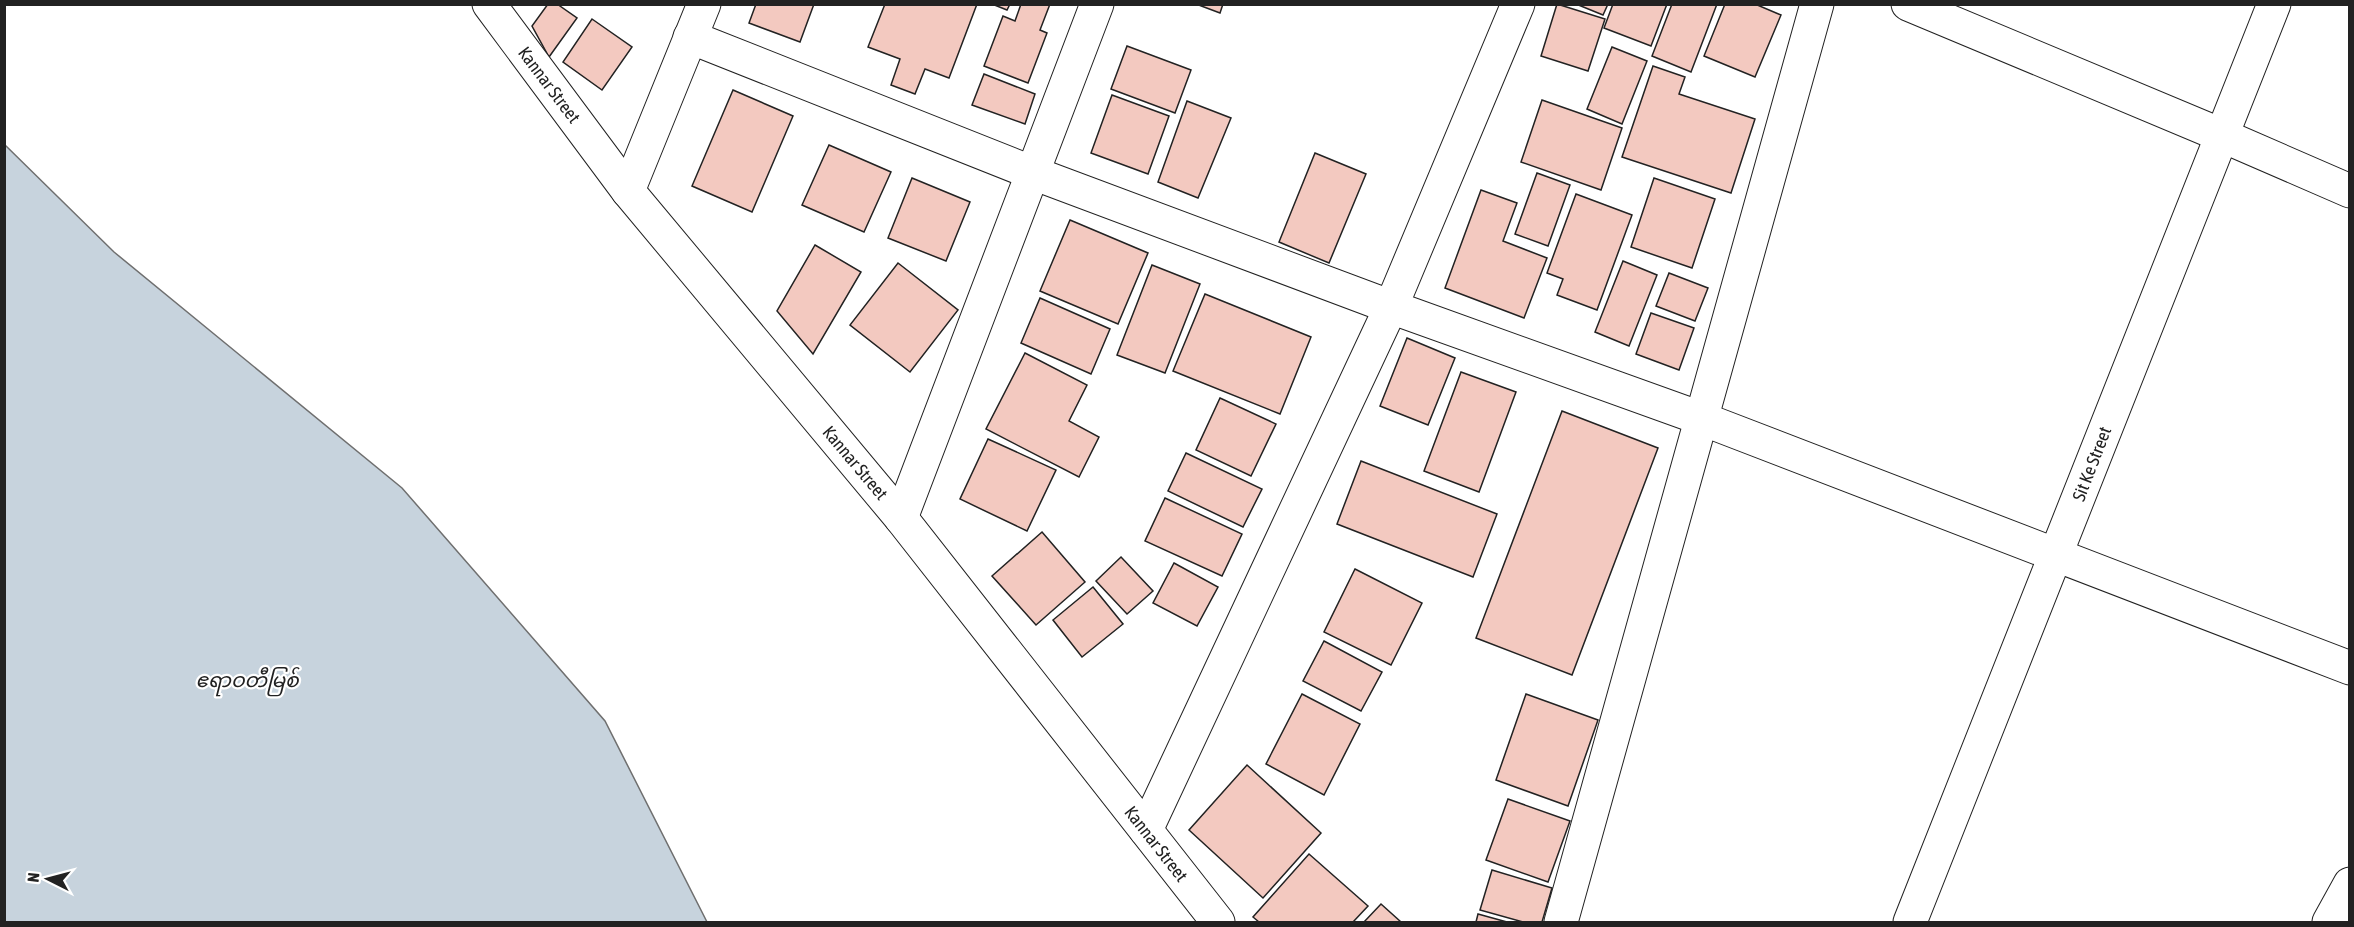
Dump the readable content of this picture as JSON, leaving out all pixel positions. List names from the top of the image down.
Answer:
{
  "streets": {
    "street": ["Kannar Street", "Sit Ke Street"]
  },
  "water": ["ဧရာဝတီမြစ်"],
  "north": "left"
}
